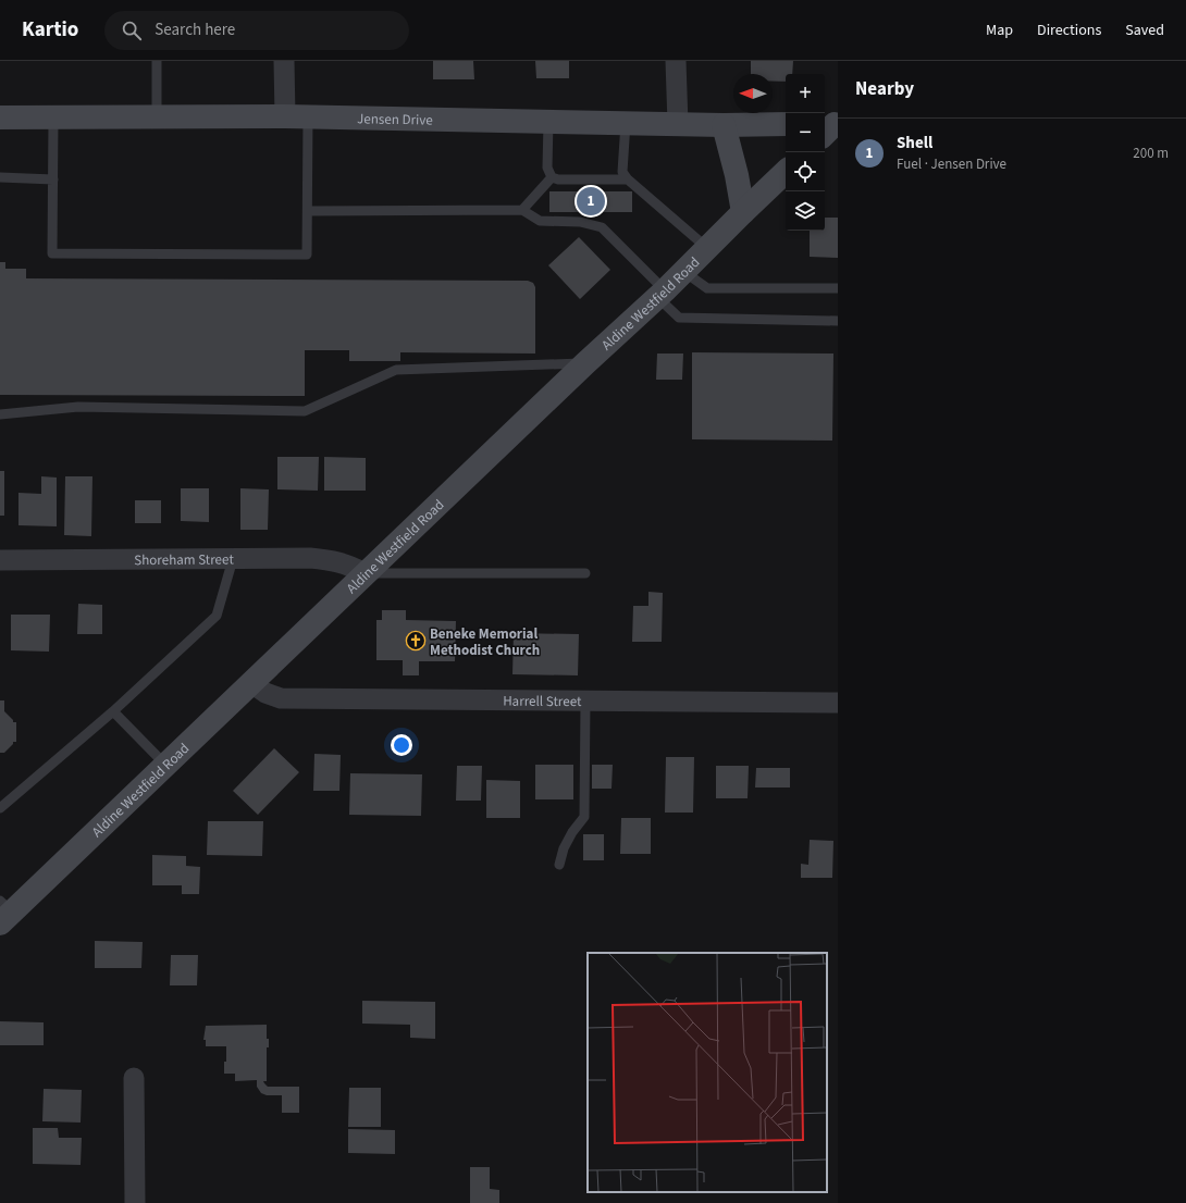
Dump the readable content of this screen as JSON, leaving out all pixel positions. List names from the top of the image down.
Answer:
{
  "streets": {
    "main road": ["Jensen Drive", "Aldine Westfield Road"],
    "street": ["Shoreham Street", "Harrell Street"]
  },
  "crossings": [
    ["Aldine Westfield Road", "Shoreham Street"],
    ["Aldine Westfield Road", "Harrell Street"]
  ],
  "places": {
    "church": ["Beneke Memorial Methodist Church"]
  },
  "north": "left",
  "page": {
    "header": "Kartio",
    "search": "Search here",
    "nav": ["Map", "Directions", "Saved"],
    "heading": "Nearby",
    "map_buttons": ["+", "−"],
    "list": [
      {
        "mark": "1",
        "name": "Shell",
        "note": "Fuel · Jensen Drive",
        "value": "200 m"
      }
    ],
    "pins": "1"
  }
}
